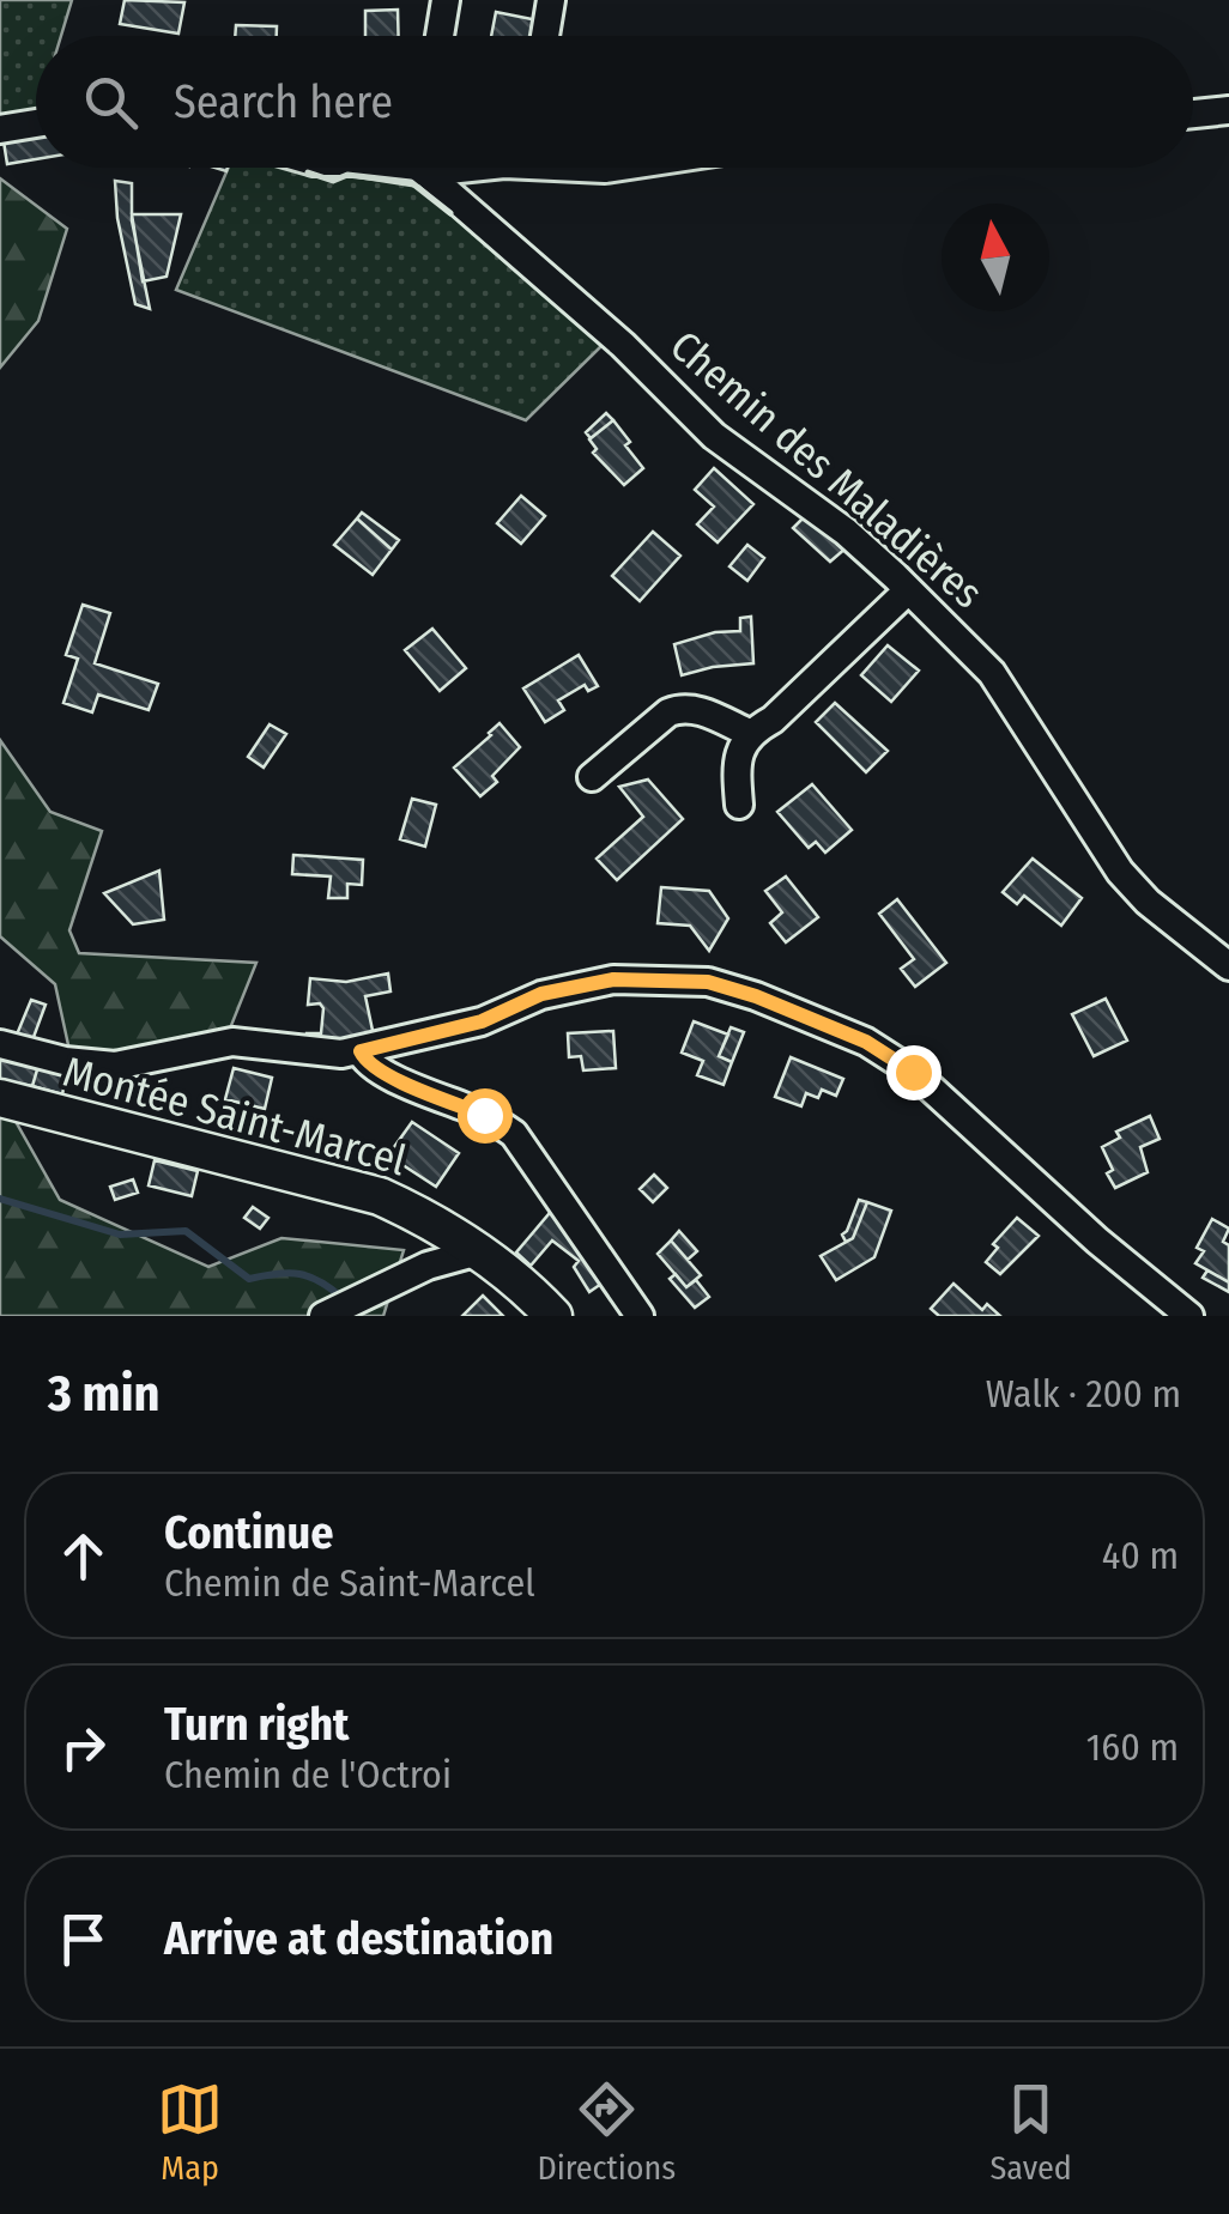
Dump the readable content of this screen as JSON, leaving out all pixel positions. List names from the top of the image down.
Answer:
{
  "streets": {
    "main road": ["Montée Saint-Marcel"],
    "street": ["Chemin des Maladières"]
  },
  "north": "top",
  "page": {
    "search": "Search here",
    "heading": ["3 min", "Walk · 200 m"],
    "list": [
      ["Continue", "Chemin de Saint-Marcel", "40 m"],
      ["Turn right", "Chemin de l'Octroi", "160 m"],
      "Arrive at destination"
    ],
    "nav": ["Map", "Directions", "Saved"]
  }
}
